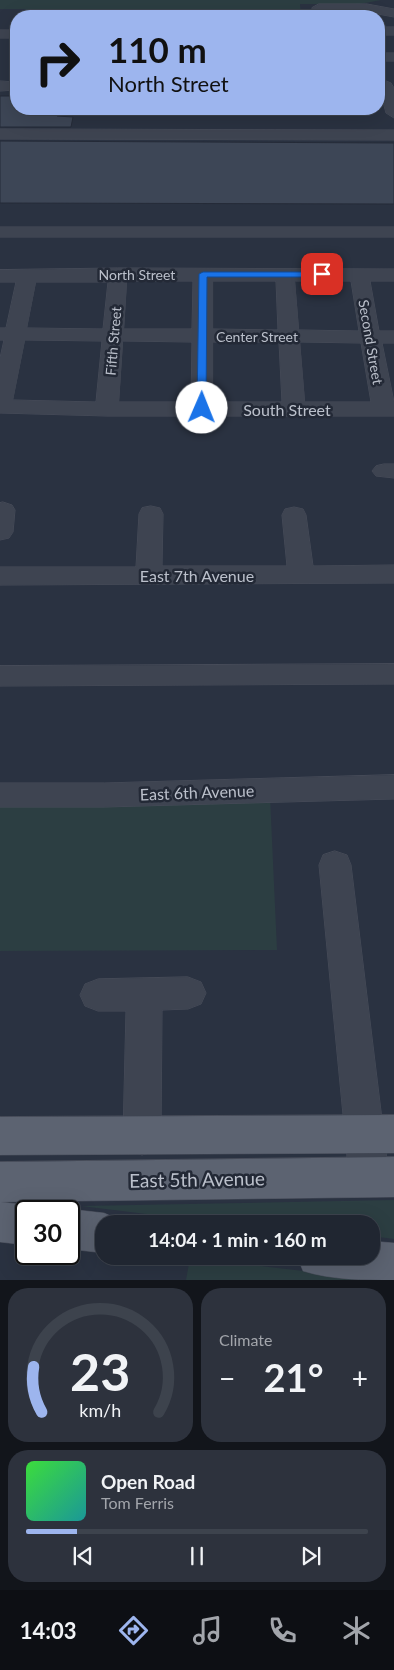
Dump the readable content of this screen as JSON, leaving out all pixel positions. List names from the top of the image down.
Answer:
{
  "streets": {
    "main road": ["East 5th Avenue"],
    "street": [
      "North Street",
      "Center Street",
      "Fifth Street",
      "Second Street",
      "South Street",
      "East 7th Avenue",
      "East 6th Avenue"
    ]
  },
  "crossings": [
    ["North Street", "Fifth Street"],
    ["North Street", "Second Street"],
    ["Center Street", "Fifth Street"],
    ["Center Street", "Second Street"],
    ["Fifth Street", "South Street"],
    ["Second Street", "South Street"]
  ],
  "page": {
    "turn": ["110 m", "North Street"],
    "limit": "30",
    "trip": "14:04 · 1 min · 160 m",
    "tile": "Climate",
    "heat": ["−", "21°", "+"],
    "song": ["Open Road", "Tom Ferris"],
    "tabs": "14:03",
    "gauge": ["23", "km/h"]
  }
}
